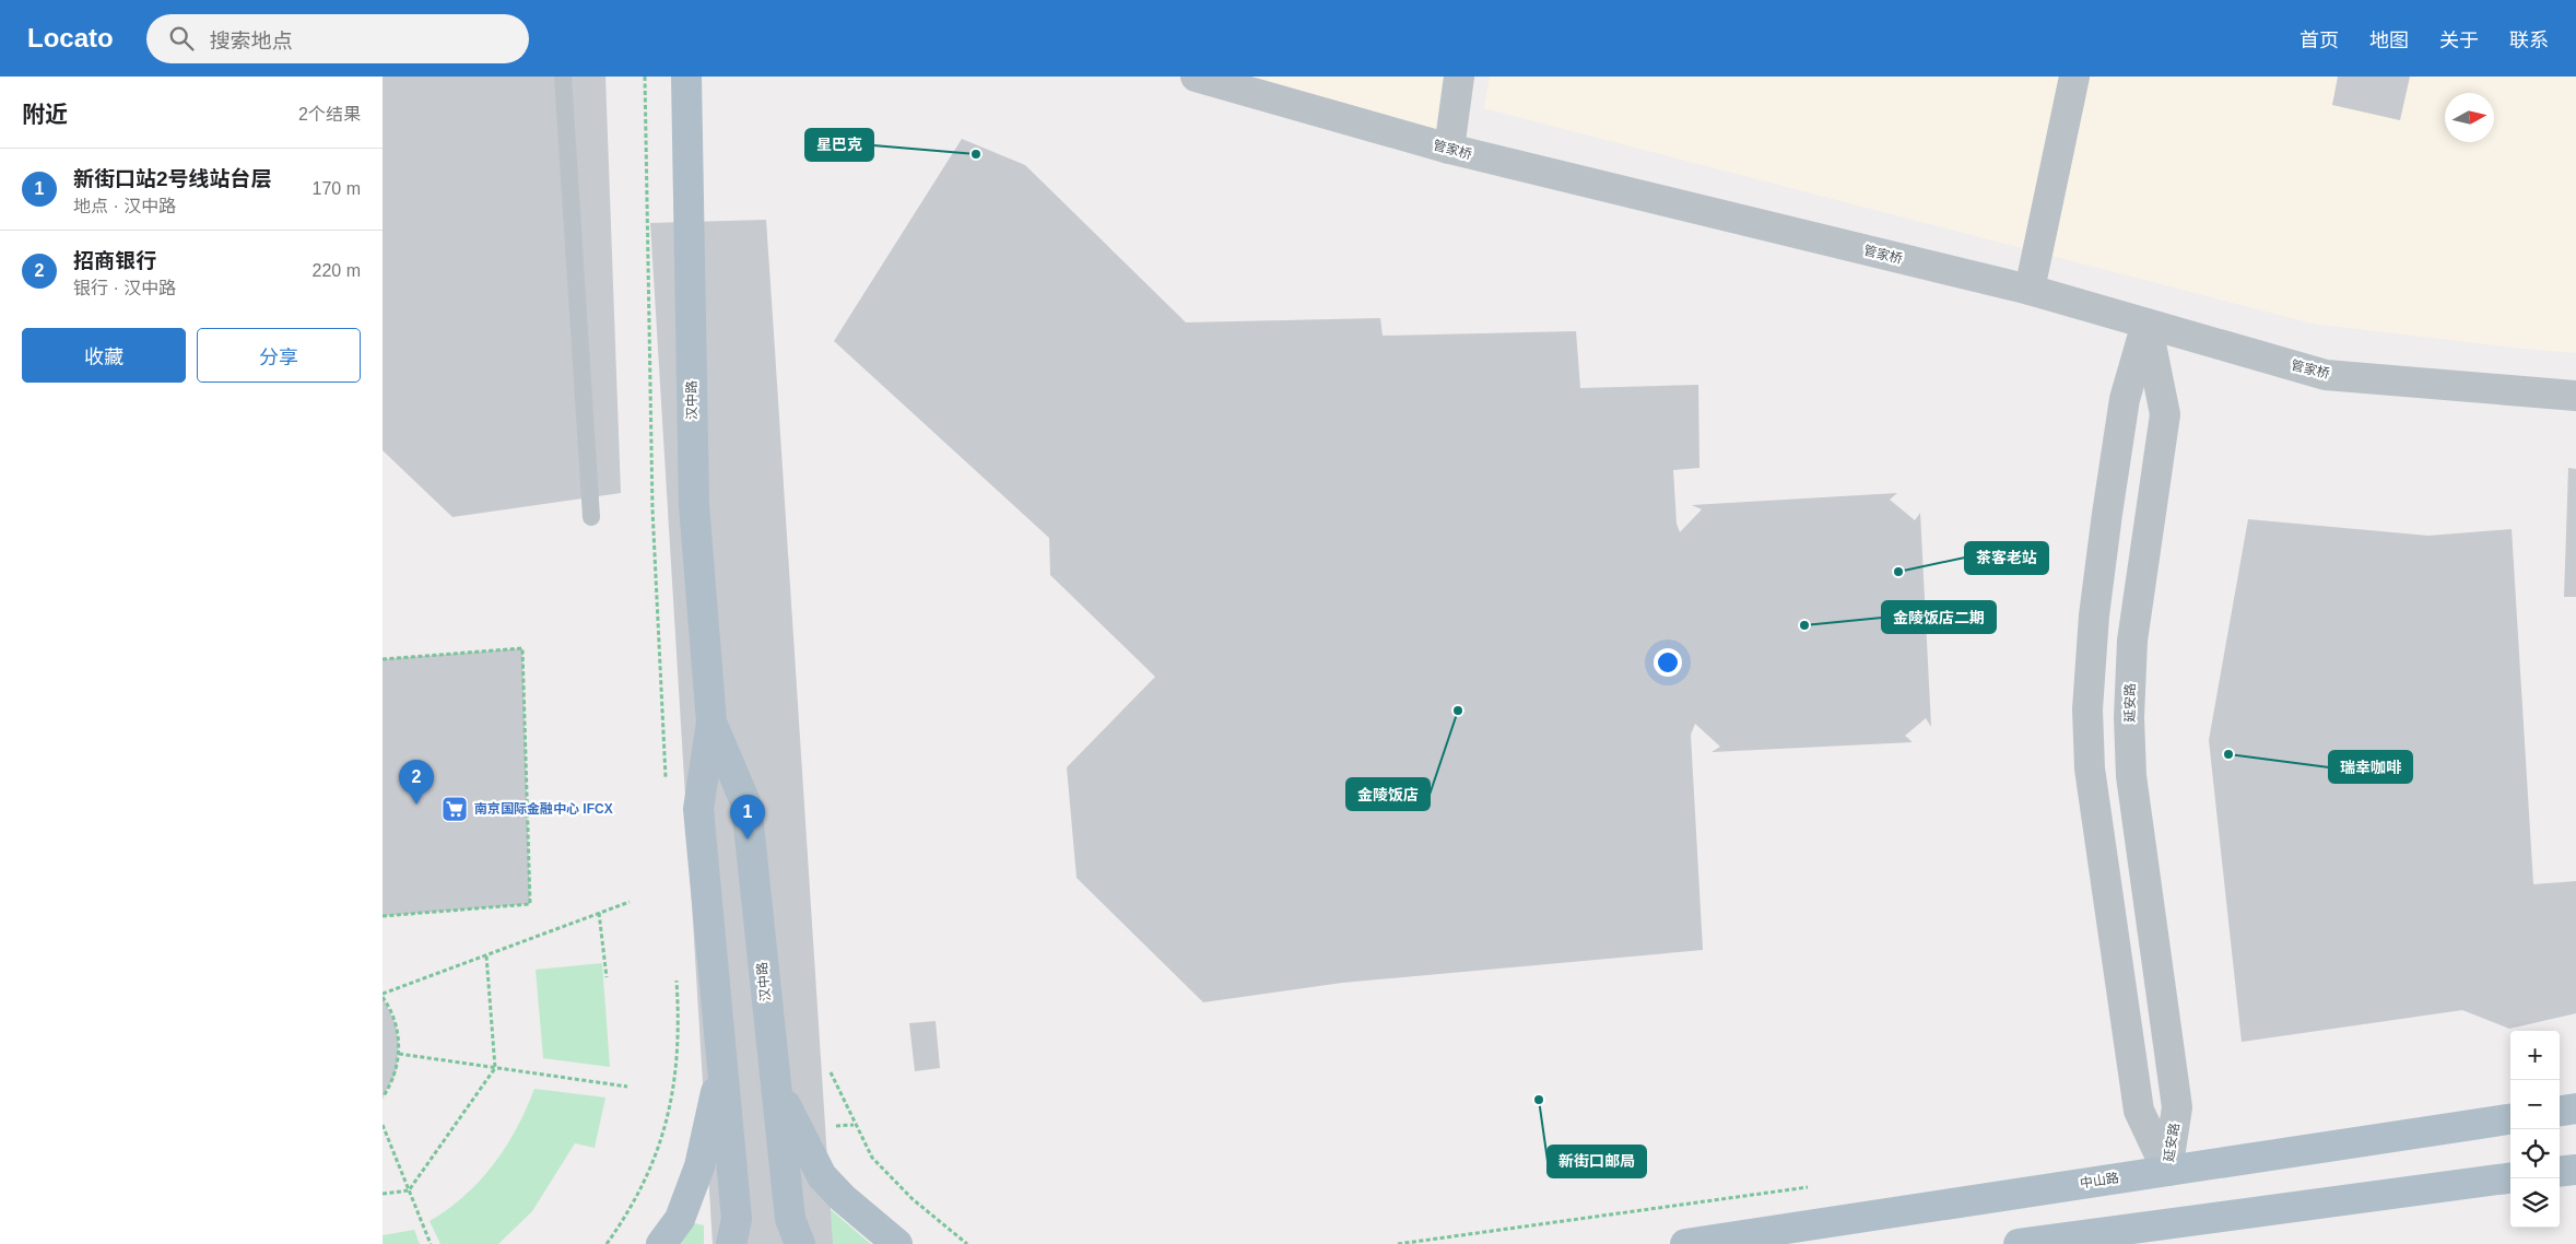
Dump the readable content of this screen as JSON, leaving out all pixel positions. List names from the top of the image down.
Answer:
{
  "streets": {
    "main road": ["汉中路", "中山路"],
    "street": ["管家桥", "延安路"]
  },
  "crossings": [
    ["管家桥", "延安路"],
    ["延安路", "中山路"]
  ],
  "places": {
    "other": [
      "星巴克",
      "茶客老站",
      "金陵饭店二期",
      "金陵饭店",
      "瑞幸咖啡",
      "新街口邮局"
    ],
    "supermarket": ["南京国际金融中心 IFCX"]
  },
  "north": "right",
  "page": {
    "header": "Locato",
    "search": "搜索地点",
    "nav": [
      "首页",
      "地图",
      "关于",
      "联系"
    ],
    "heading": ["附近", "2个结果"],
    "list": [
      {
        "mark": "1",
        "name": "新街口站2号线站台层",
        "note": "地点 · 汉中路",
        "value": "170 m"
      },
      {
        "mark": "2",
        "name": "招商银行",
        "note": "银行 · 汉中路",
        "value": "220 m"
      }
    ],
    "buttons": ["收藏", "分享"],
    "pins": ["2", "1"],
    "map_buttons": ["+", "−"]
  }
}
